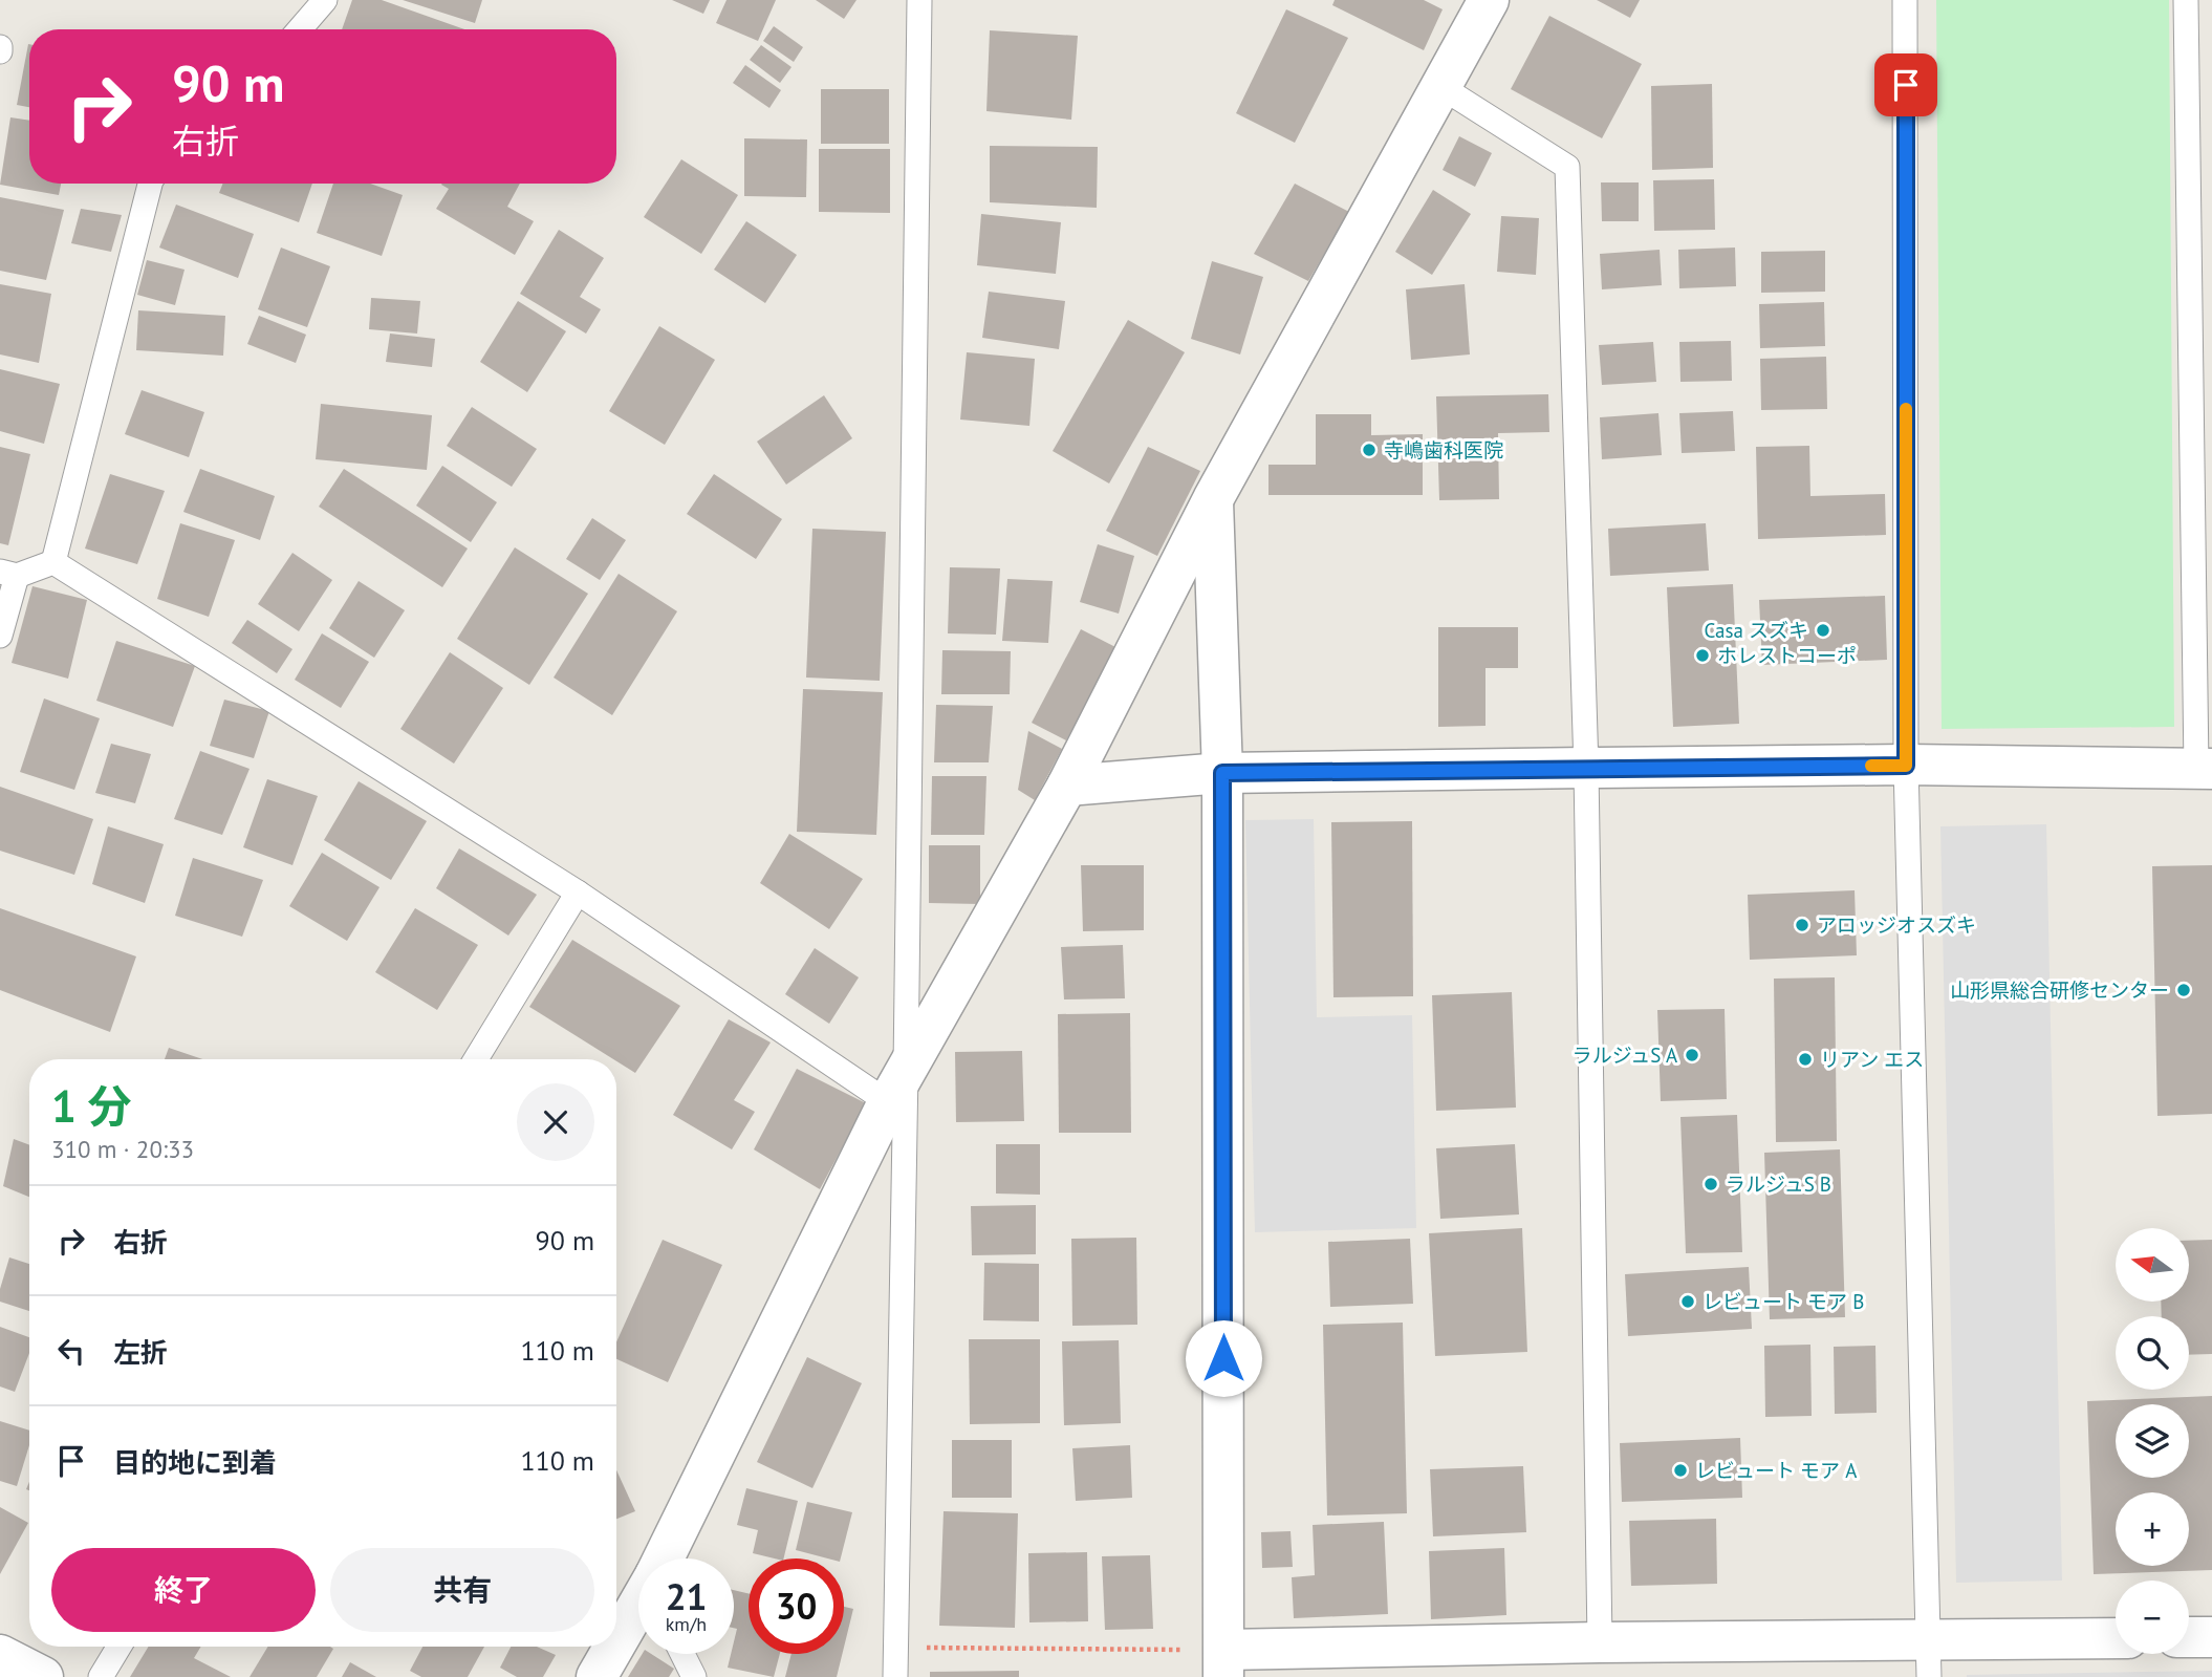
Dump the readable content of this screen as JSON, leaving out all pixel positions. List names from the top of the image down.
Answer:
{
  "places": [
    "寺嶋歯科医院",
    "Casa スズキ",
    "ホレストコーポ",
    "アロッジオスズキ",
    "山形県総合研修センター",
    "ラルジュS A",
    "リアン エス",
    "ラルジュS B",
    "レビュート モア B",
    "レビュート モア A"
  ],
  "north": "left",
  "page": {
    "turn": ["90 m", "右折"],
    "heading": ["1 分", "310 m · 20:33"],
    "list": [
      {
        "name": "右折",
        "value": "90 m"
      },
      {
        "name": "左折",
        "value": "110 m"
      },
      {
        "name": "目的地に到着",
        "value": "110 m"
      }
    ],
    "map_buttons": ["+", "−"],
    "buttons": ["終了", "共有"],
    "speed": "21 km/h",
    "limit": "30"
  }
}
